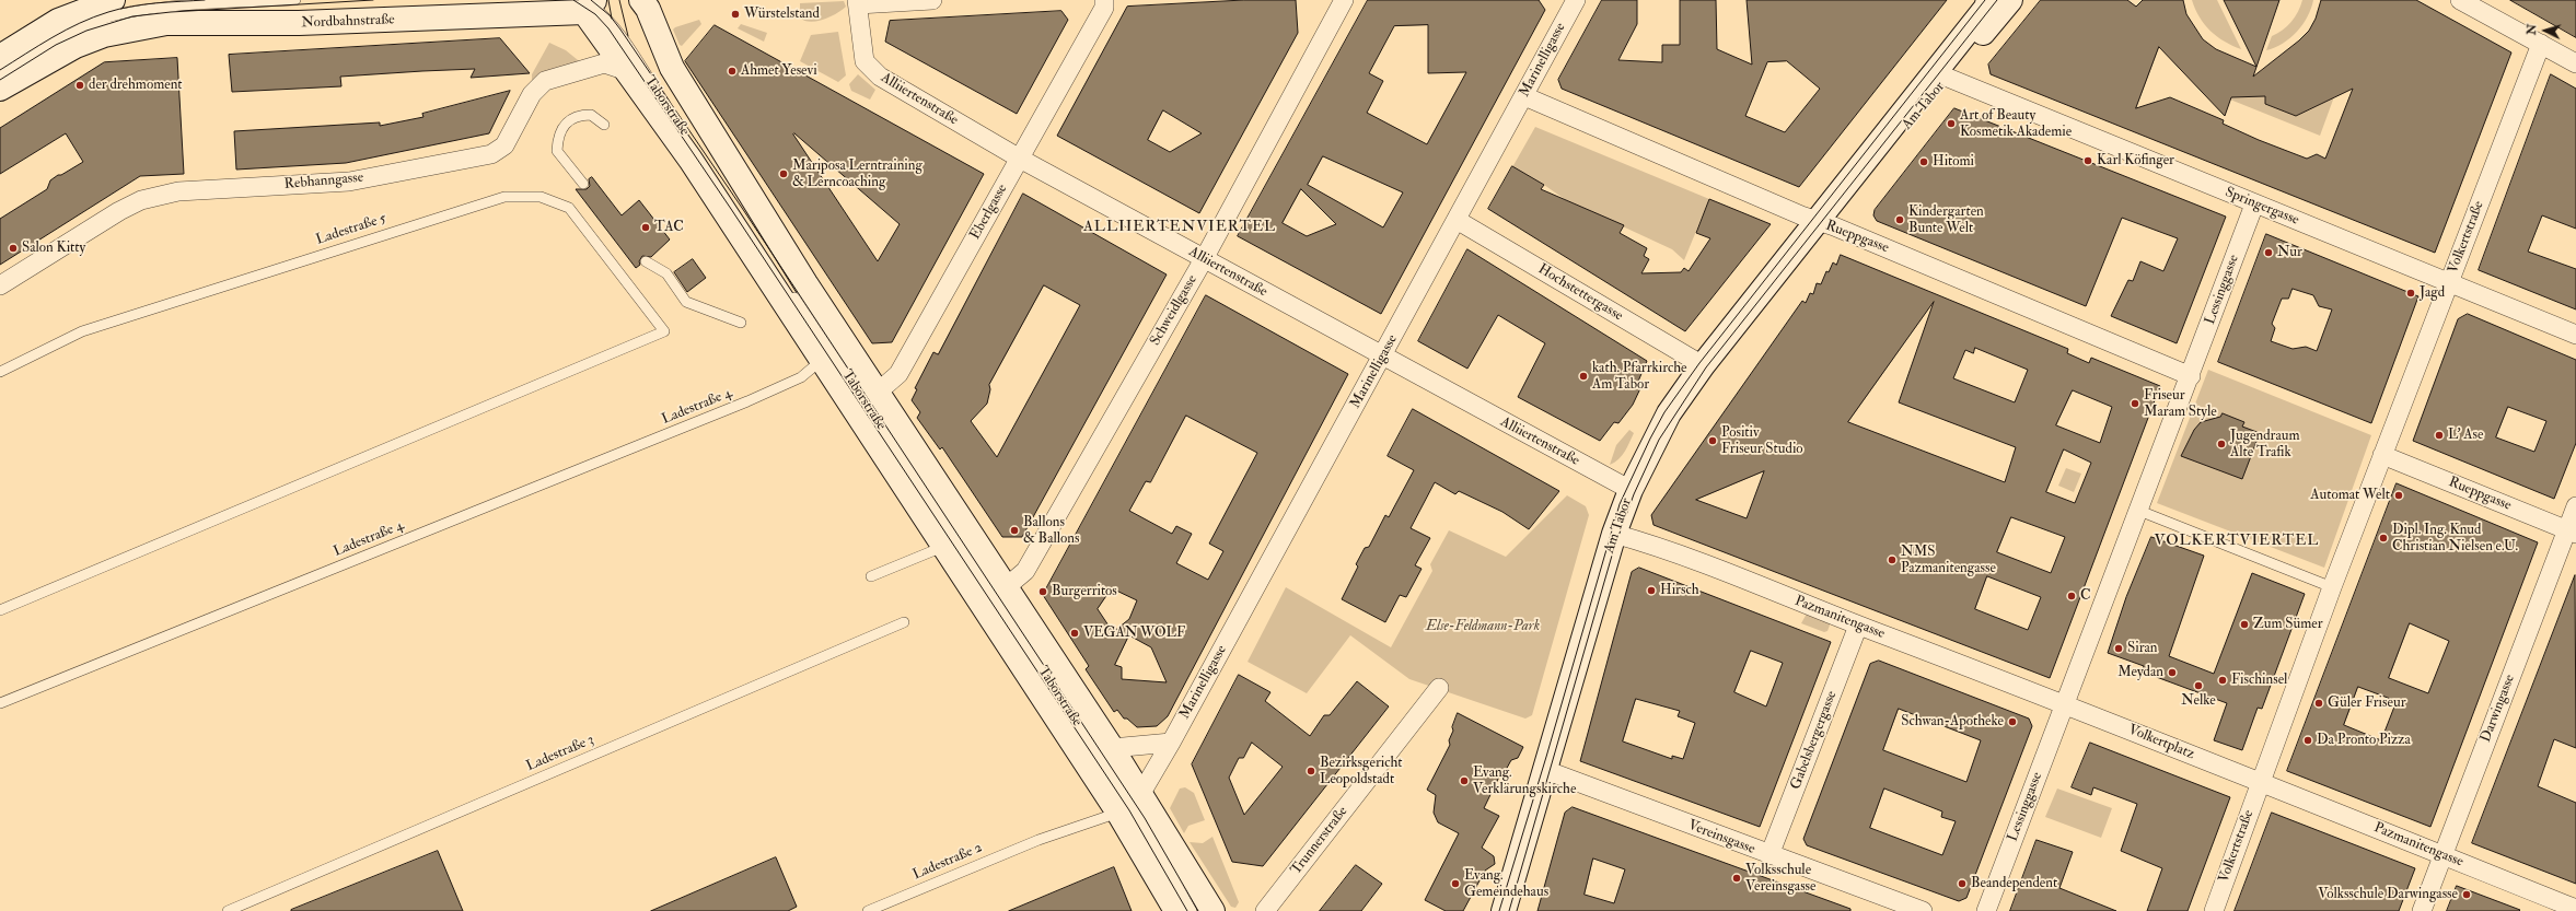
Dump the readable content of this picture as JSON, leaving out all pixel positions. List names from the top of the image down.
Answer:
{
  "streets": {
    "main road": ["Nordbahnstraße", "Taborstraße", "Am Tabor"],
    "street": [
      "Marinelligasse",
      "Alliiertenstraße",
      "Rebhanngasse",
      "Springergasse",
      "Eberlgasse",
      "Rueppgasse",
      "Volkertstraße",
      "Lessinggasse",
      "Hochstettergasse",
      "Schweidlgasse",
      "Pazmanitengasse",
      "Darwingasse",
      "Gabelsbergergasse",
      "Volkertplatz",
      "Vereinsgasse",
      "Trunnerstraße"
    ],
    "lane": [
      "Ladestraße 5",
      "Ladestraße 4",
      "Ladestraße 3",
      "Ladestraße 2"
    ]
  },
  "crossings": [
    ["Nordbahnstraße", "Taborstraße"],
    ["Marinelligasse", "Alliiertenstraße"],
    ["Marinelligasse", "Taborstraße"],
    ["Marinelligasse", "Rueppgasse"],
    ["Marinelligasse", "Hochstettergasse"],
    ["Marinelligasse", "Ladestraße 2"],
    ["Alliiertenstraße", "Am Tabor"],
    ["Alliiertenstraße", "Eberlgasse"],
    ["Alliiertenstraße", "Schweidlgasse"],
    ["Taborstraße", "Rebhanngasse"],
    ["Taborstraße", "Eberlgasse"],
    ["Taborstraße", "Schweidlgasse"],
    ["Taborstraße", "Ladestraße 4"],
    ["Taborstraße", "Ladestraße 2"],
    ["Am Tabor", "Springergasse"],
    ["Am Tabor", "Rueppgasse"],
    ["Am Tabor", "Hochstettergasse"],
    ["Am Tabor", "Pazmanitengasse"],
    ["Am Tabor", "Vereinsgasse"],
    ["Springergasse", "Volkertstraße"],
    ["Springergasse", "Lessinggasse"],
    ["Rueppgasse", "Volkertstraße"],
    ["Rueppgasse", "Lessinggasse"],
    ["Rueppgasse", "Darwingasse"],
    ["Volkertstraße", "Pazmanitengasse"],
    ["Volkertstraße", "Volkertplatz"],
    ["Lessinggasse", "Pazmanitengasse"],
    ["Lessinggasse", "Volkertplatz"],
    ["Pazmanitengasse", "Darwingasse"],
    ["Pazmanitengasse", "Gabelsbergergasse"],
    ["Pazmanitengasse", "Volkertplatz"],
    ["Gabelsbergergasse", "Vereinsgasse"]
  ],
  "districts": ["ALLIIERTENVIERTEL", "VOLKERTVIERTEL"],
  "parks": ["Else-Feldmann-Park"],
  "places": [
    "Würstelstand",
    "Ahmet Yesevi",
    "der drehmoment",
    "Art of Beauty Kosmetik Akademie",
    "Karl Köfinger",
    "Hitomi",
    "Mariposa Lerntraining & Lerncoaching",
    "Kindergarten Bunte Welt",
    "TAC",
    "Salon Kitty",
    "Nur",
    "Jagd",
    "kath. Pfarrkirche Am Tabor",
    "Friseur Maram Style",
    "L' Ase",
    "Positiv Friseur Studio",
    "Jugendraum Alte Trafik",
    "Automat Welt",
    "Ballons & Ballons",
    "Dipl. Ing. Knud Christian Nielsen e.U.",
    "NMS Pazmanitengasse",
    "Hirsch",
    "Burgerritos",
    "C",
    "Zum Sümer",
    "VEGAN WOLF",
    "Siran",
    "Meydan",
    "Fischinsel",
    "Nelke",
    "Güler Friseur",
    "Schwan-Apotheke",
    "Da Pronto Pizza",
    "Bezirksgericht Leopoldstadt",
    "Evang. Verklärungskirche",
    "Volksschule Vereinsgasse",
    "Evang. Gemeindehaus",
    "Beandependent",
    "Volksschule Darwingasse"
  ],
  "north": "left"
}
